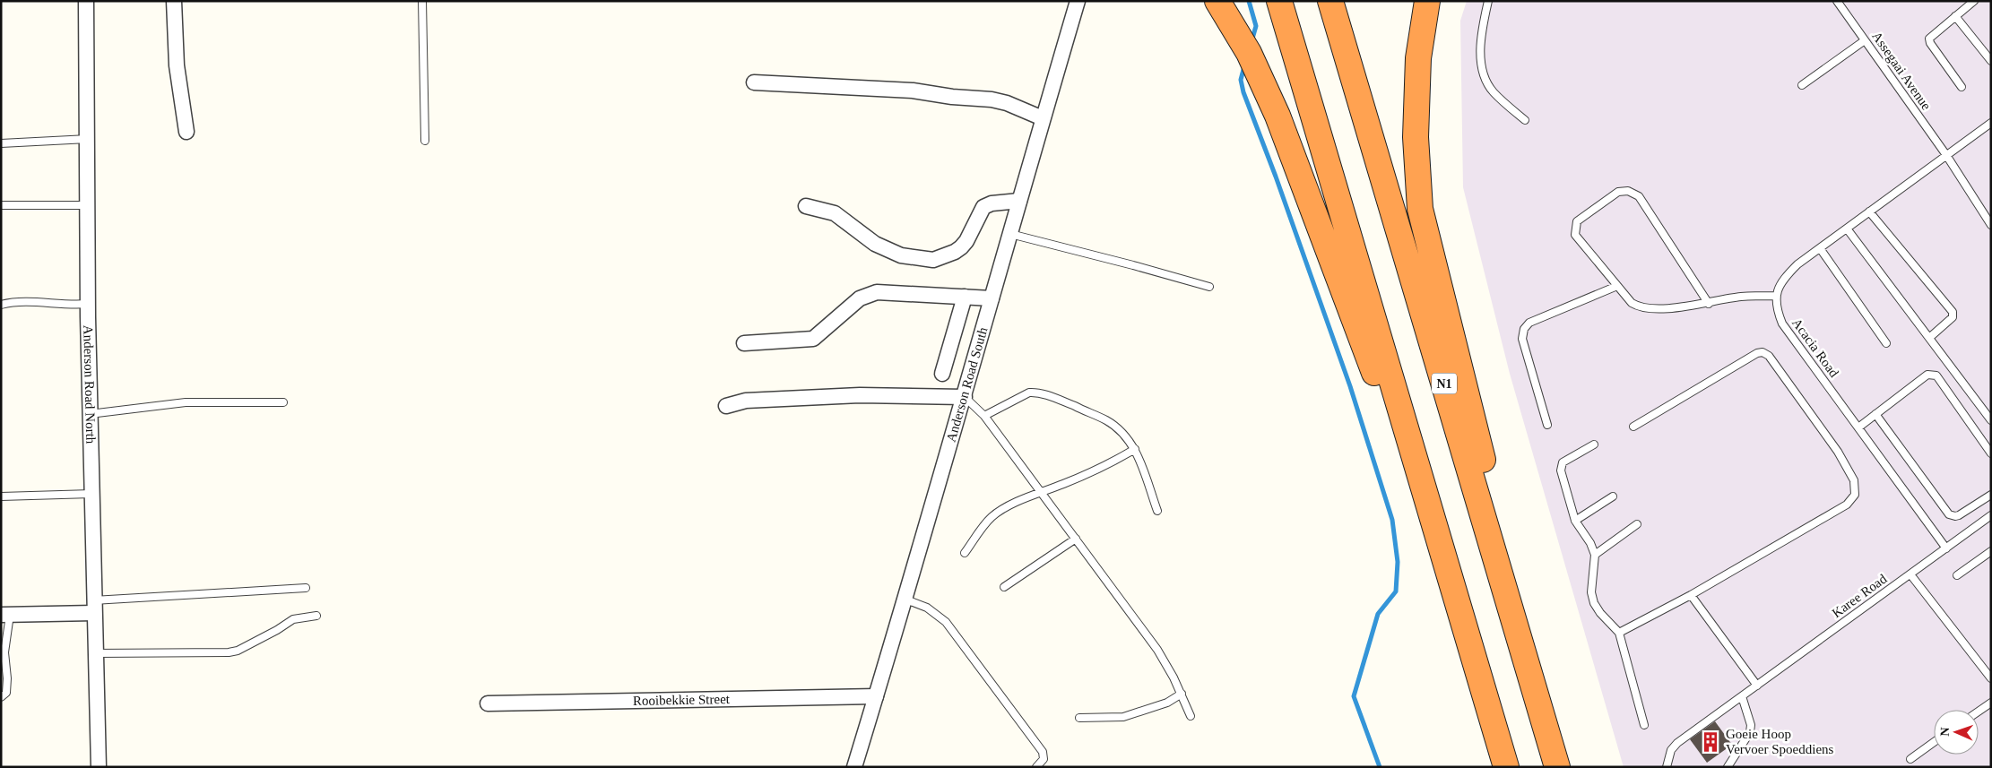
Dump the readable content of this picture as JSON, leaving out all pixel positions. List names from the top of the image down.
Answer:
{
  "streets": {
    "highway": ["N1"],
    "street": ["Anderson Road North", "Anderson Road South", "Rooibekkie Street"],
    "lane": ["Assegaai Avenue", "Acacia Road", "Karee Road"]
  },
  "crossings": [
    ["Acacia Road", "Karee Road"],
    ["Anderson Road South", "Rooibekkie Street"]
  ],
  "places": {
    "building": ["Goeie Hoop Vervoer Spoeddiens"]
  },
  "north": "left"
}
